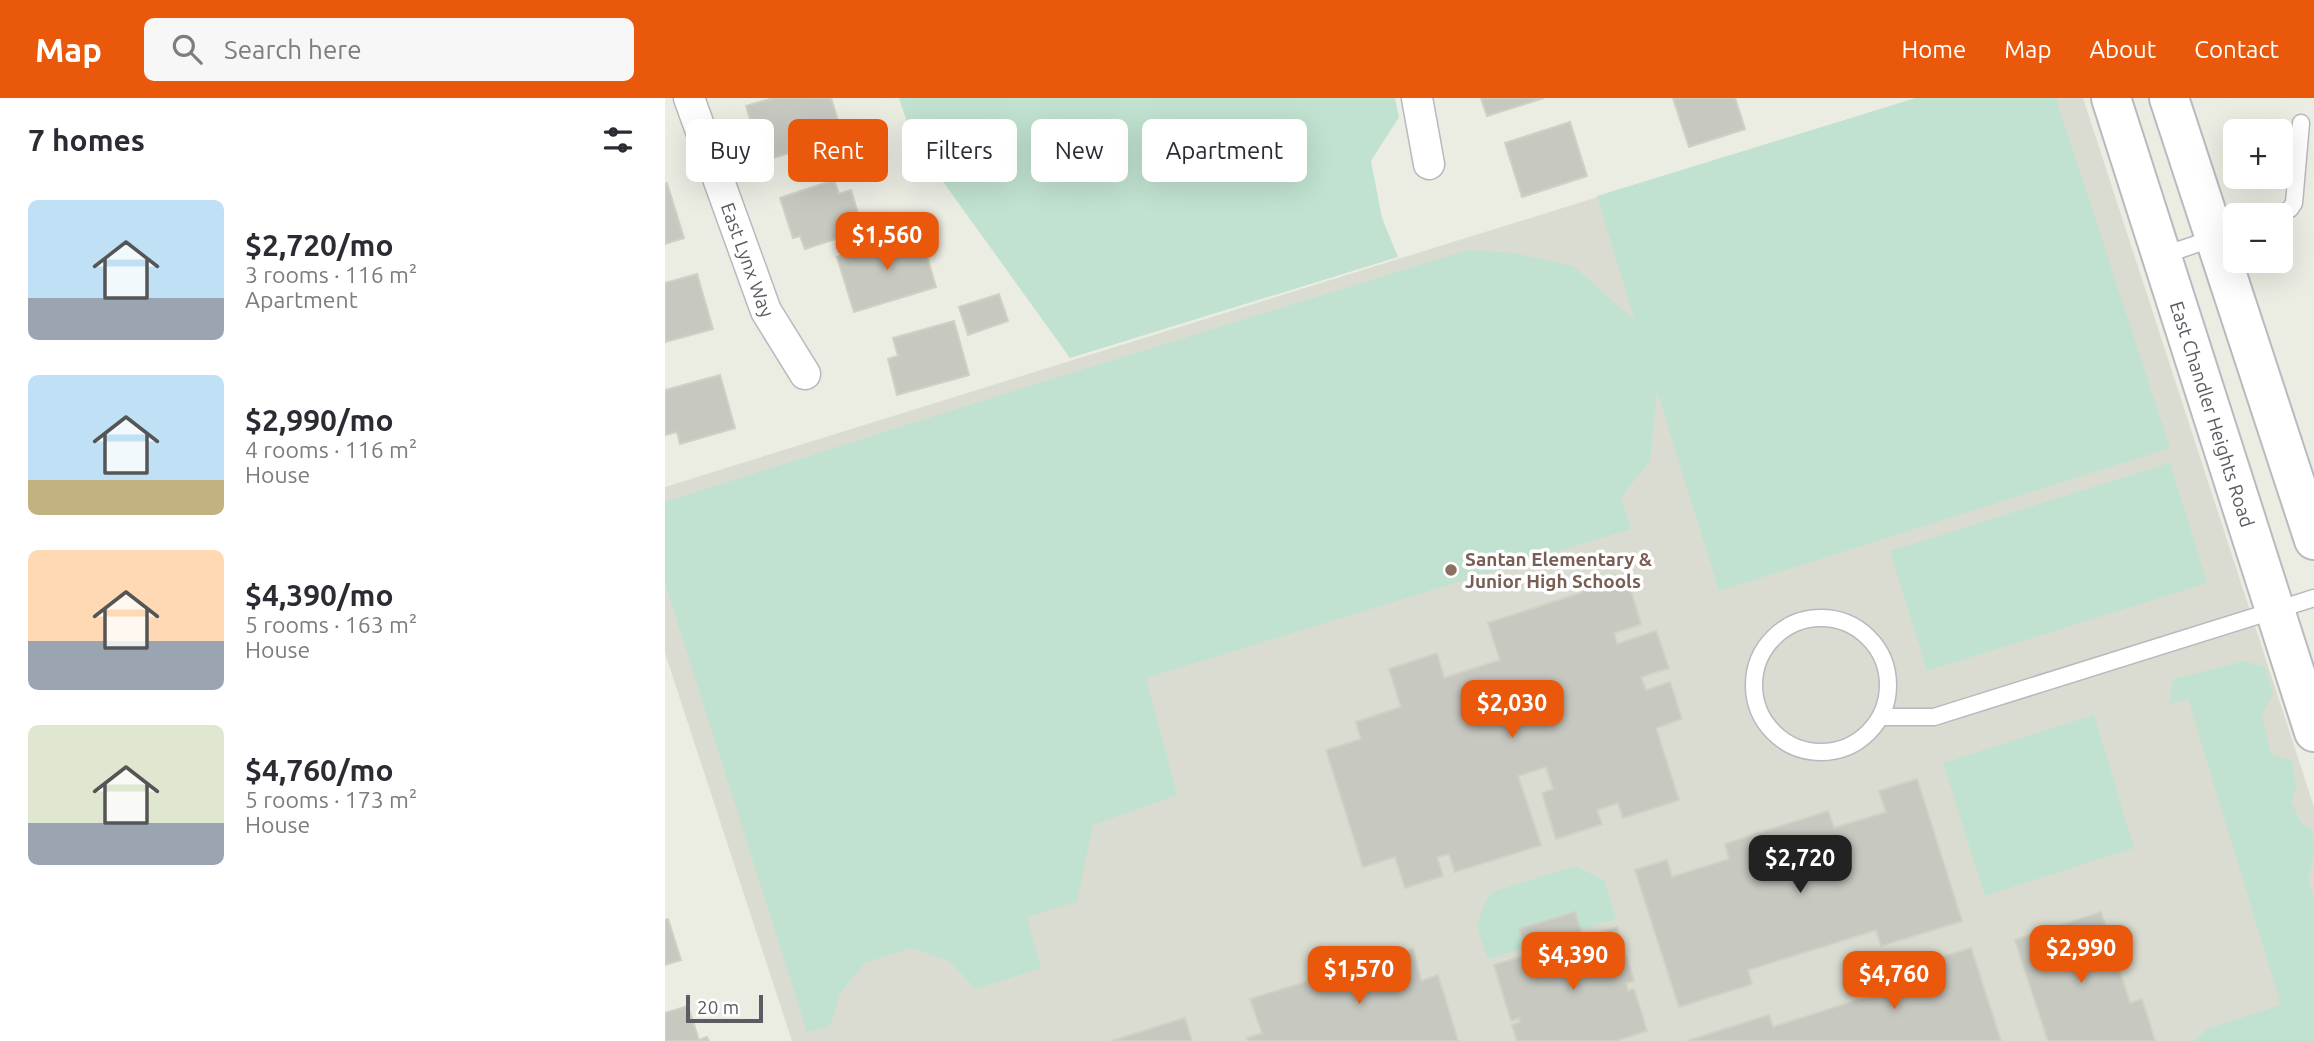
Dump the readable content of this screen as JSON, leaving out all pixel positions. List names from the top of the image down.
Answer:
{
  "streets": {
    "main road": ["East Chandler Heights Road"],
    "street": ["East Lynx Way"]
  },
  "places": ["Santan Elementary & Junior High Schools"],
  "scale_bar": "20 m",
  "page": {
    "header": "Map",
    "search": "Search here",
    "nav": [
      "Home",
      "Map",
      "About",
      "Contact"
    ],
    "heading": "7 homes",
    "map_buttons": ["+", "−"],
    "chip": [
      "Buy",
      "Rent",
      "Filters",
      "New",
      "Apartment"
    ],
    "list": [
      {
        "name": "$2,720/mo",
        "note": "3 rooms · 116 m² · Apartment"
      },
      {
        "name": "$2,990/mo",
        "note": "4 rooms · 116 m² · House"
      },
      {
        "name": "$4,390/mo",
        "note": "5 rooms · 163 m² · House"
      },
      {
        "name": "$4,760/mo",
        "note": "5 rooms · 173 m² · House"
      }
    ],
    "price": [
      "$1,560",
      "$2,030",
      "$2,720",
      "$2,990",
      "$4,390",
      "$1,570",
      "$4,760"
    ],
    "scale": "20 m"
  }
}
